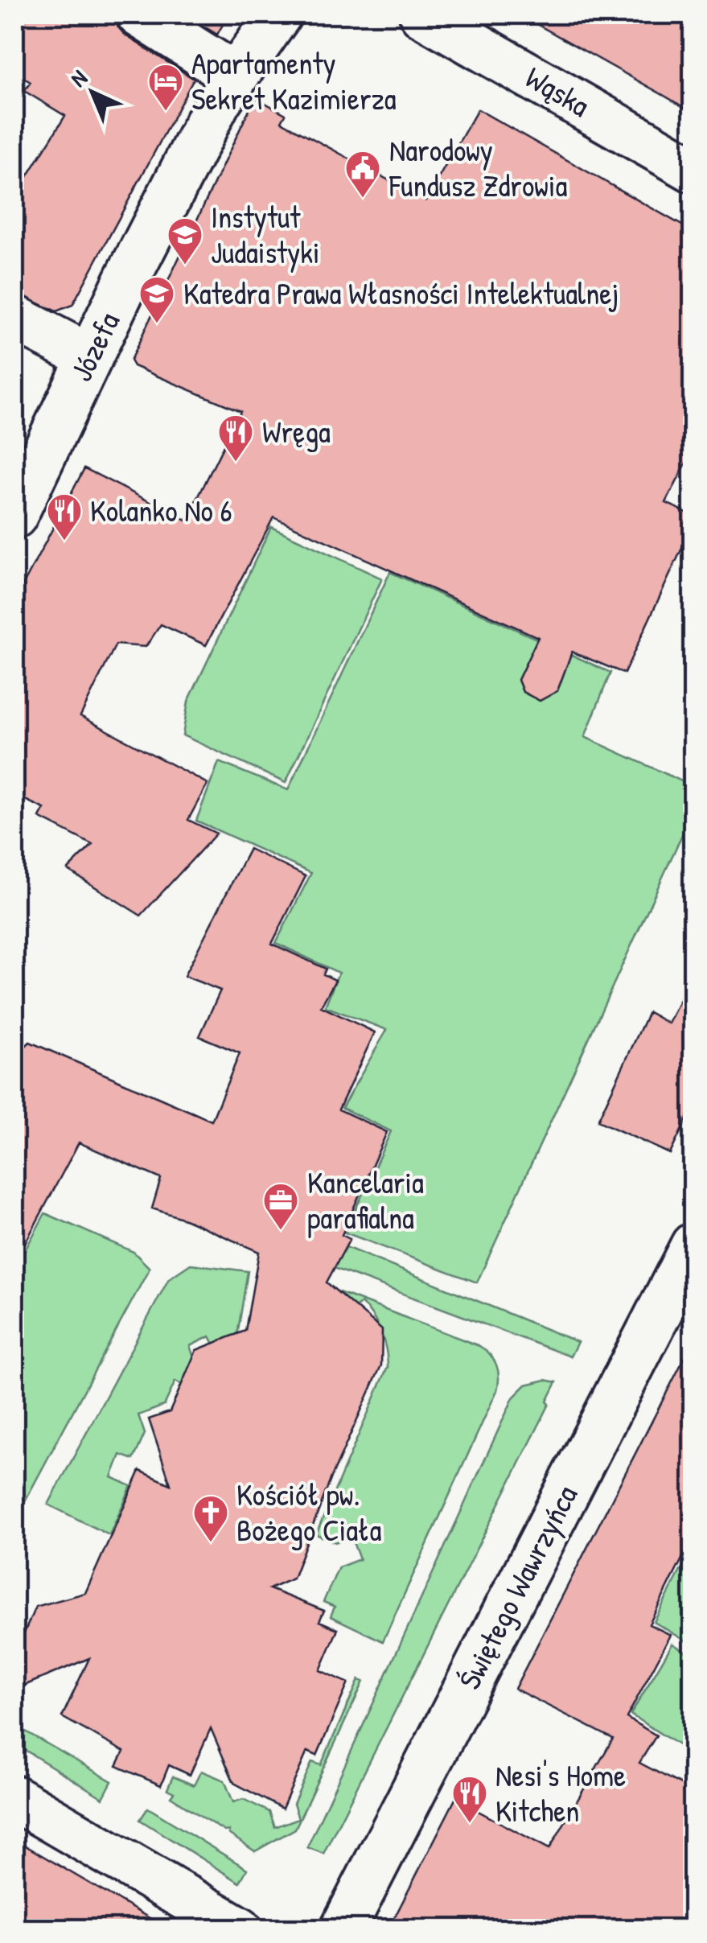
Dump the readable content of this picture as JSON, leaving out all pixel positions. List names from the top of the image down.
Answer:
{
  "streets": {
    "street": ["Wąska", "Józefa", "Świętego Wawrzyńca"]
  },
  "places": {
    "hotel": ["Apartamenty Sekret Kazimierza"],
    "public building": ["Narodowy Fundusz Zdrowia"],
    "school or university": ["Instytut Judaistyki", "Katedra Prawa Własności Intelektualnej"],
    "restaurant": ["Wręga", "Kolanko No 6", "Nesi's Home Kitchen"],
    "office": ["Kancelaria parafialna"],
    "church": ["Kościół pw. Bożego Ciała"]
  },
  "north": "top left"
}
